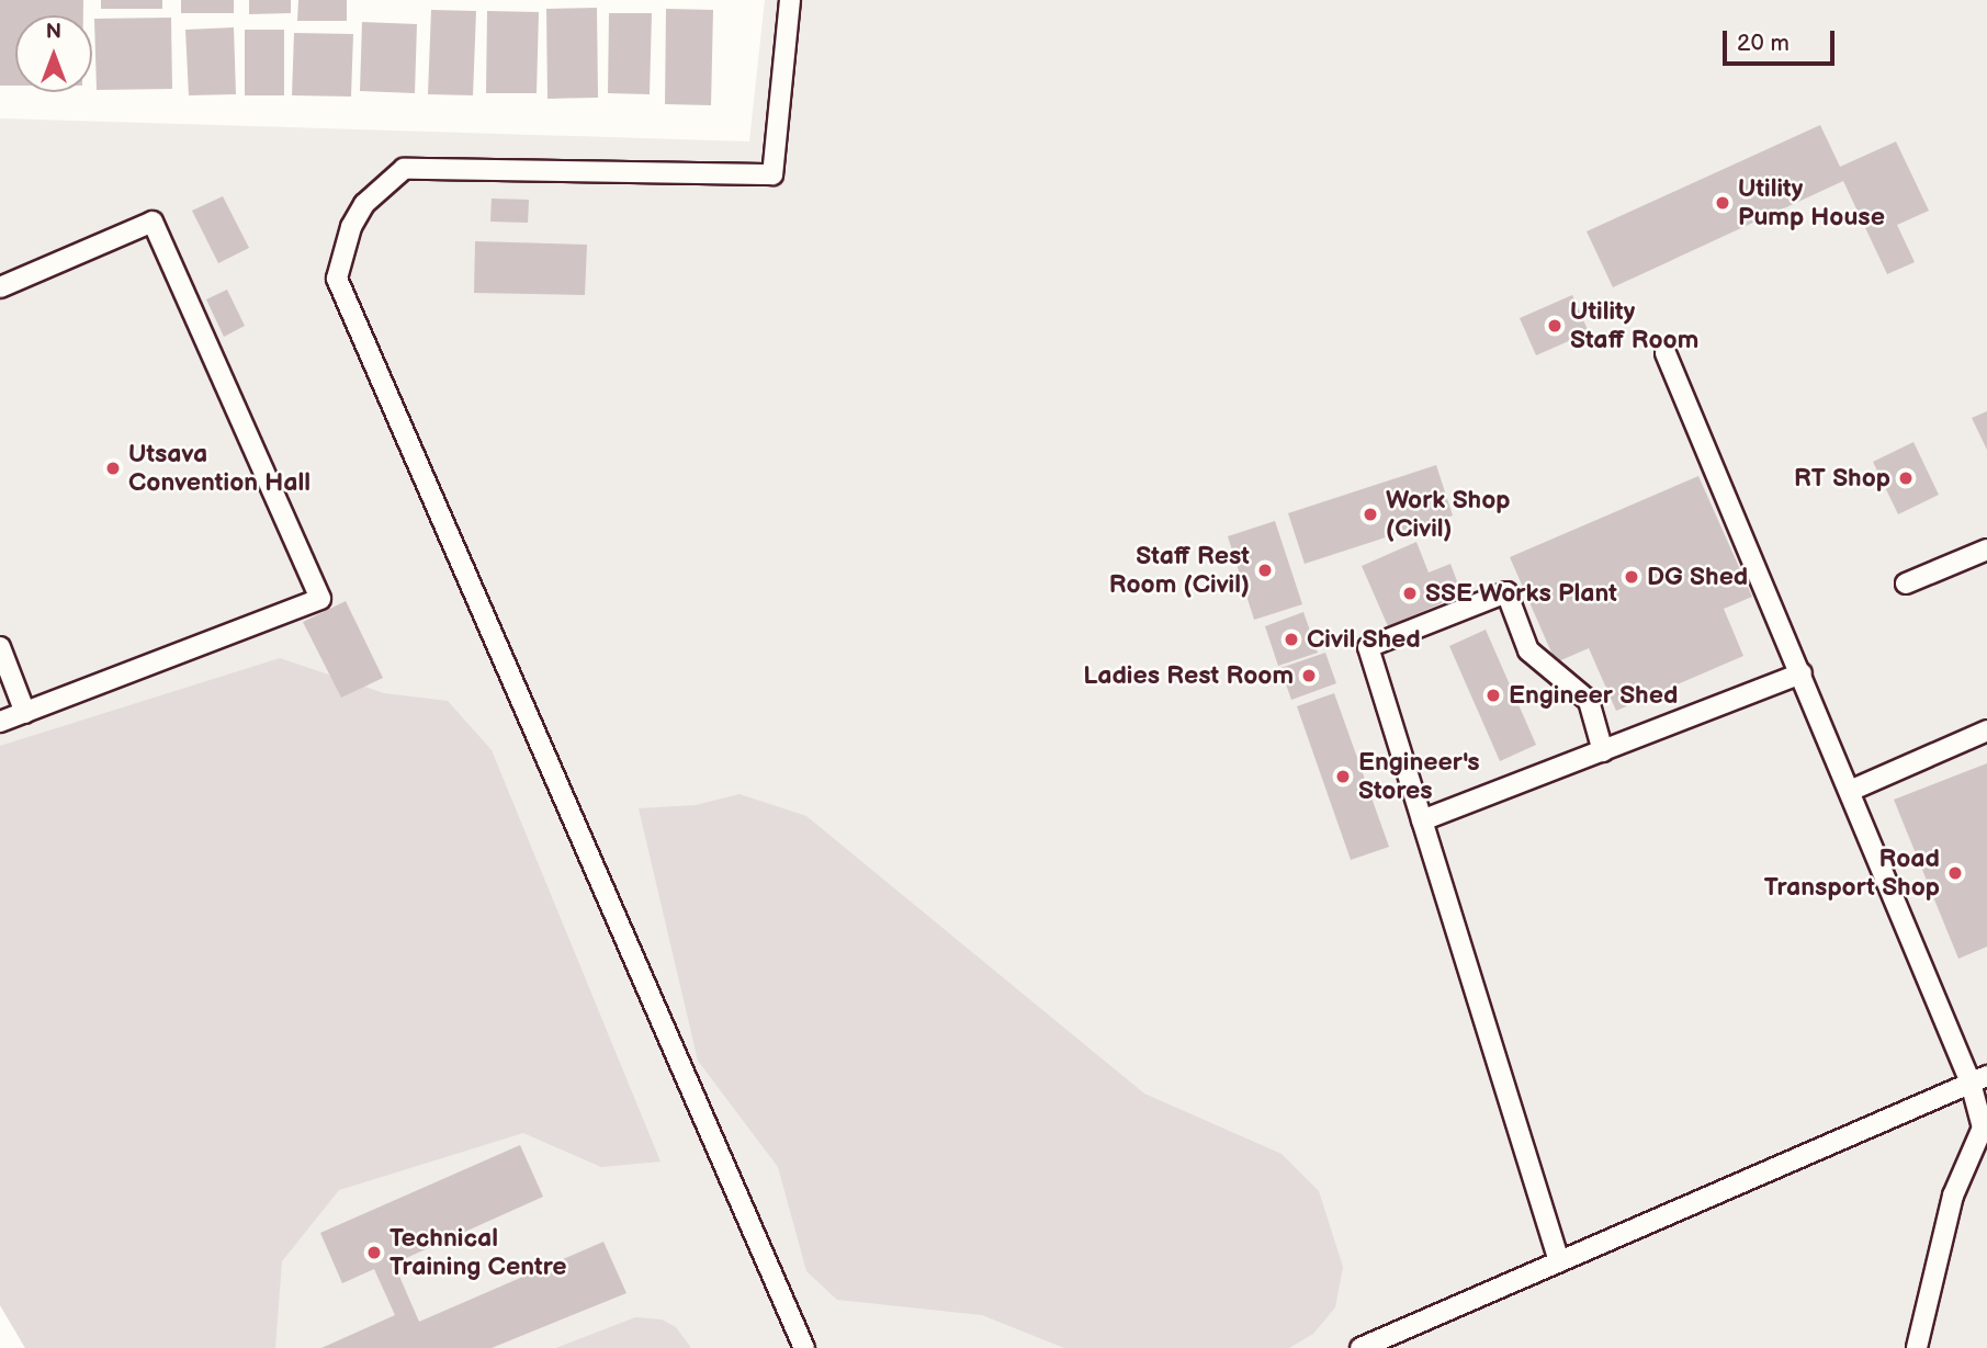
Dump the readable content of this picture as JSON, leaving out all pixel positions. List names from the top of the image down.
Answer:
{
  "places": [
    "Utility Pump House",
    "Utility Staff Room",
    "Utsava Convention Hall",
    "RT Shop",
    "Work Shop (Civil)",
    "Staff Rest Room (Civil)",
    "DG Shed",
    "SSE Works Plant",
    "Civil Shed",
    "Ladies Rest Room",
    "Engineer Shed",
    "Engineer's Stores",
    "Road Transport Shop",
    "Technical Training Centre"
  ],
  "scale_bar": "20 m",
  "north": "top"
}
